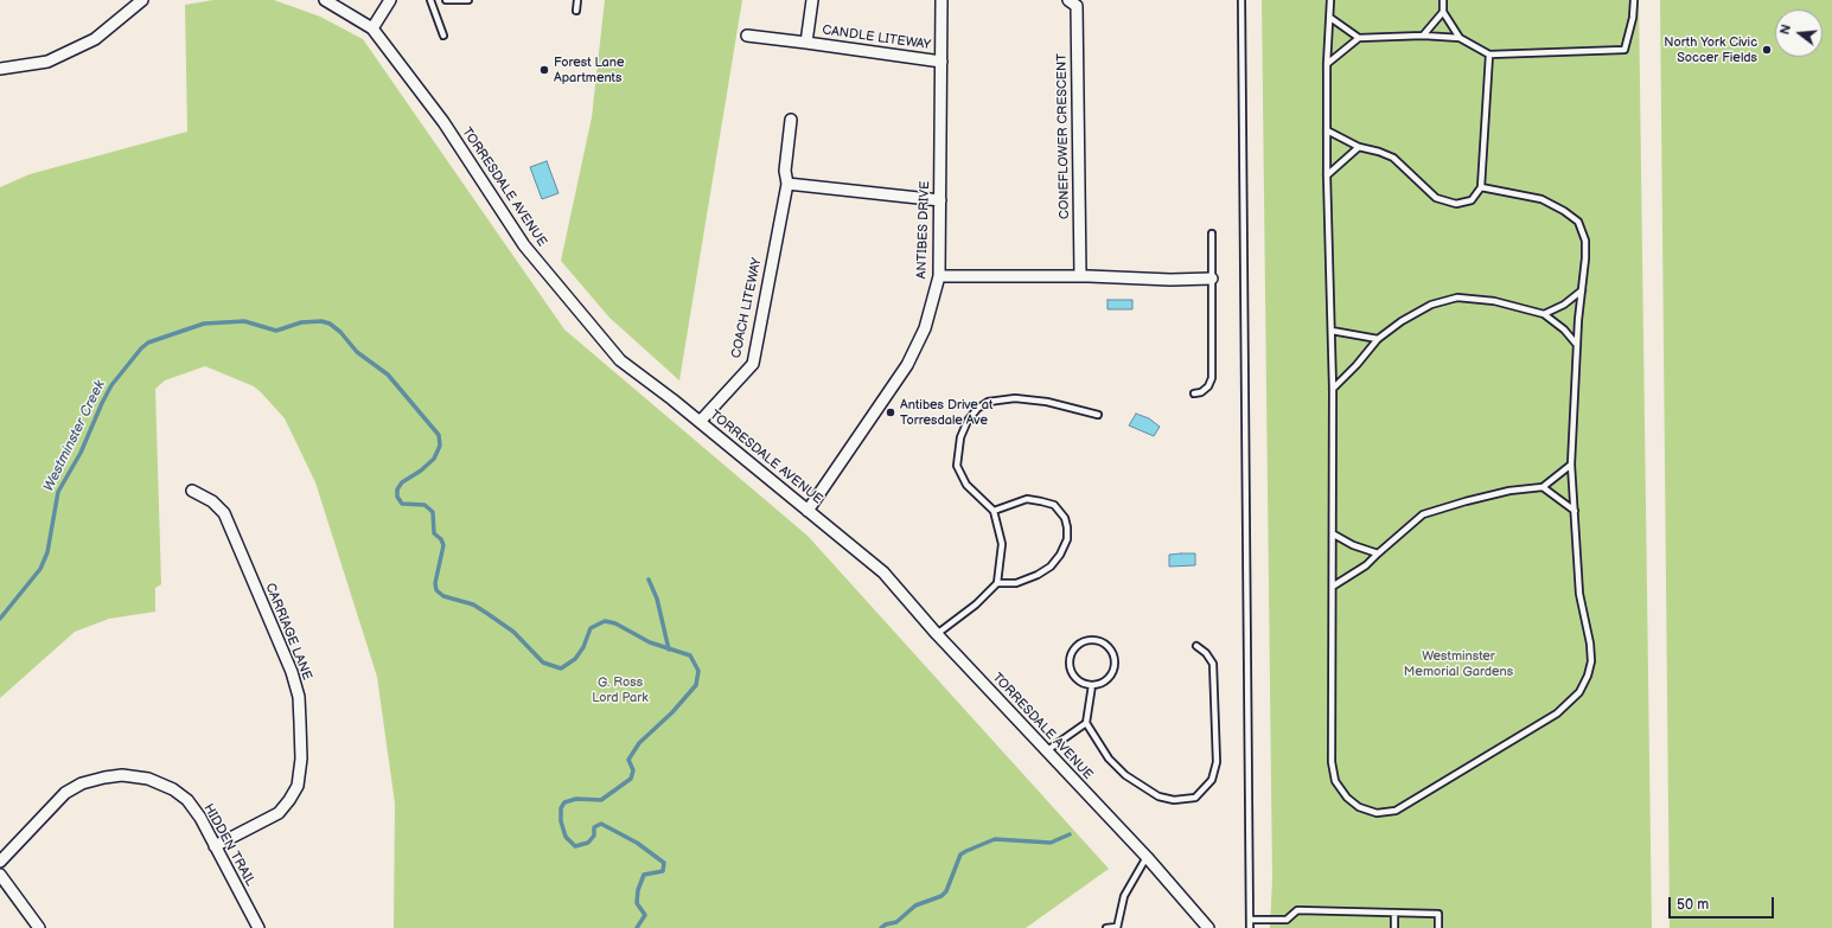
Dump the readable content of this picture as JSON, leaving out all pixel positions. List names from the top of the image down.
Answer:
{
  "streets": {
    "street": [
      "CANDLE LITEWAY",
      "CONEFLOWER CRESCENT",
      "TORRESDALE AVENUE",
      "ANTIBES DRIVE",
      "COACH LITEWAY",
      "CARRIAGE LANE",
      "HIDDEN TRAIL"
    ]
  },
  "crossings": [
    ["CANDLE LITEWAY", "ANTIBES DRIVE"],
    ["TORRESDALE AVENUE", "ANTIBES DRIVE"],
    ["TORRESDALE AVENUE", "COACH LITEWAY"],
    ["CARRIAGE LANE", "HIDDEN TRAIL"]
  ],
  "water": ["Westminster Creek"],
  "parks": ["Westminster Memorial Gardens", "G. Ross Lord Park"],
  "places": ["North York Civic Soccer Fields", "Forest Lane Apartments", "Antibes Drive at Torresdale Ave"],
  "scale_bar": "50 m",
  "north": "left"
}
